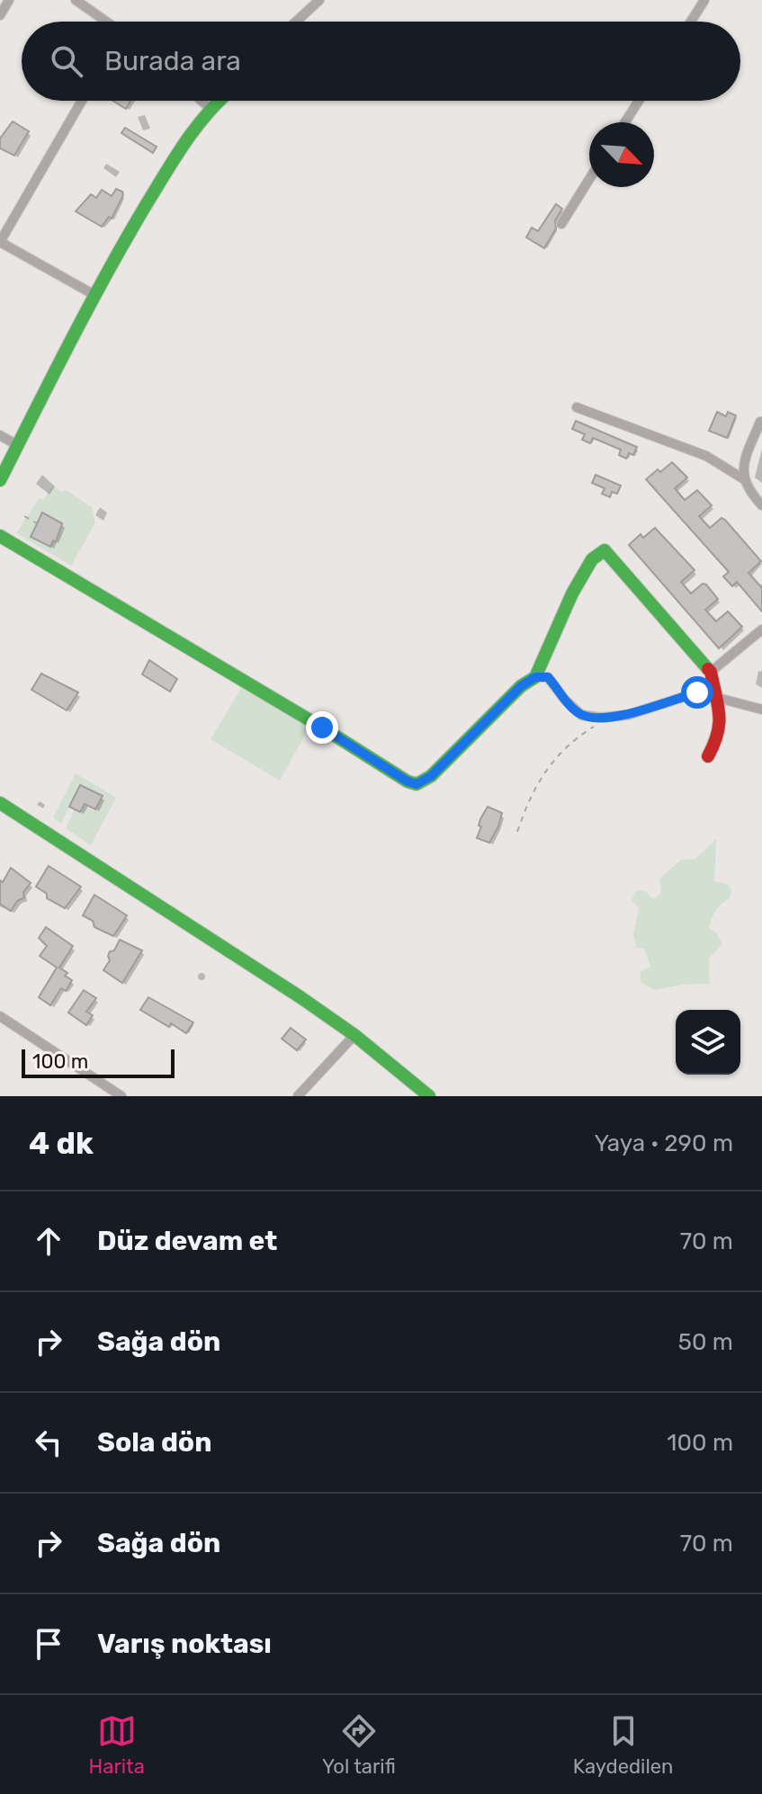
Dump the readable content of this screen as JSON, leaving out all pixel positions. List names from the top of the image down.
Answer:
{
  "scale_bar": "100 m",
  "north": "bottom right",
  "page": {
    "search": "Burada ara",
    "scale": "100 m",
    "heading": ["4 dk", "Yaya · 290 m"],
    "list": [
      ["Düz devam et", "70 m"],
      ["Sağa dön", "50 m"],
      ["Sola dön", "100 m"],
      ["Sağa dön", "70 m"],
      "Varış noktası"
    ],
    "nav": ["Harita", "Yol tarifi", "Kaydedilen"]
  }
}
